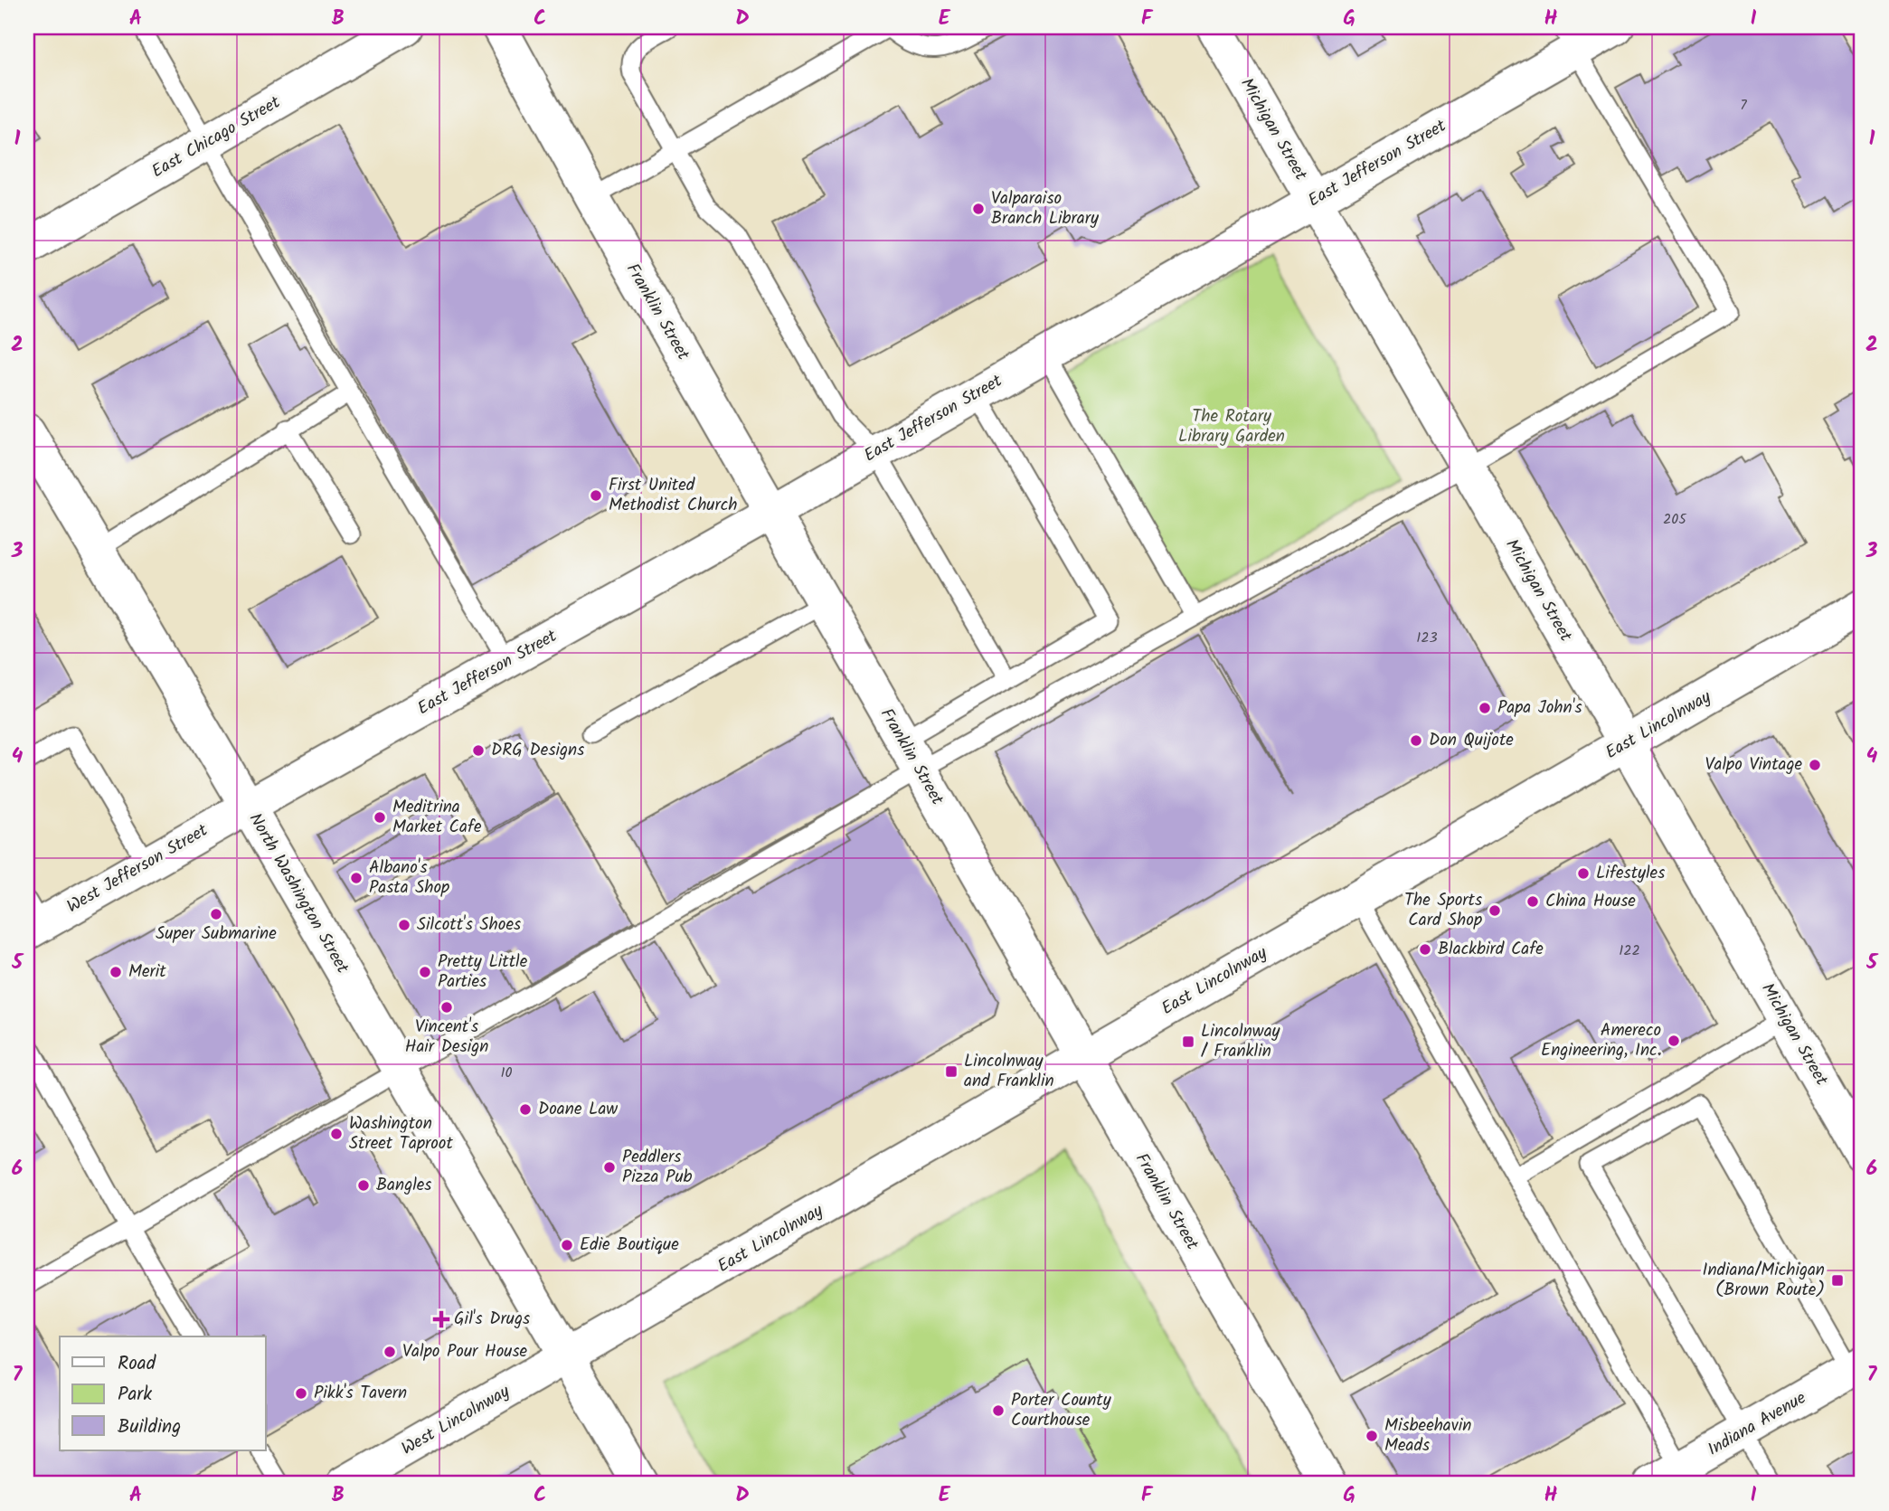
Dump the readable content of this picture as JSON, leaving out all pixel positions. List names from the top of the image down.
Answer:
{
  "streets": {
    "main road": [
      "Michigan Street",
      "East Chicago Street",
      "East Jefferson Street",
      "Franklin Street",
      "East Lincolnway",
      "West Jefferson Street",
      "North Washington Street",
      "West Lincolnway",
      "Indiana Avenue"
    ]
  },
  "crossings": [
    ["Michigan Street", "East Jefferson Street"],
    ["Michigan Street", "East Lincolnway"],
    ["East Jefferson Street", "Franklin Street"],
    ["East Jefferson Street", "West Jefferson Street"],
    ["East Jefferson Street", "North Washington Street"],
    ["Franklin Street", "East Lincolnway"],
    ["East Lincolnway", "North Washington Street"],
    ["East Lincolnway", "West Lincolnway"],
    ["West Jefferson Street", "North Washington Street"],
    ["North Washington Street", "West Lincolnway"]
  ],
  "parks": ["The Rotary Library Garden"],
  "places": {
    "other": [
      "Valparaiso Branch Library",
      "First United Methodist Church",
      "Papa John's",
      "Don Quijote",
      "DRG Designs",
      "Valpo Vintage",
      "Meditrina Market Cafe",
      "Lifestyles",
      "Albano's Pasta Shop",
      "China House",
      "The Sports Card Shop",
      "Super Submarine",
      "Silcott's Shoes",
      "Blackbird Cafe",
      "Merit",
      "Pretty Little Parties",
      "Vincent's Hair Design",
      "Amereco Engineering, Inc.",
      "Doane Law",
      "Washington Street Taproot",
      "Peddlers Pizza Pub",
      "Bangles",
      "Edie Boutique",
      "Valpo Pour House",
      "Pikk's Tavern",
      "Porter County Courthouse",
      "Misbeehavin Meads"
    ],
    "transit": ["Lincolnway / Franklin", "Lincolnway and Franklin", "Indiana/Michigan (Brown Route)"],
    "health": ["Gil's Drugs"]
  },
  "house_numbers": [
    "7",
    "205",
    "123",
    "122",
    "10"
  ],
  "legend": ["Road", "Park", "Building"],
  "grid": {
    "columns": [
      "A",
      "B",
      "C",
      "D",
      "E",
      "F",
      "G",
      "H",
      "I"
    ],
    "rows": [
      "1",
      "2",
      "3",
      "4",
      "5",
      "6",
      "7"
    ]
  }
}
